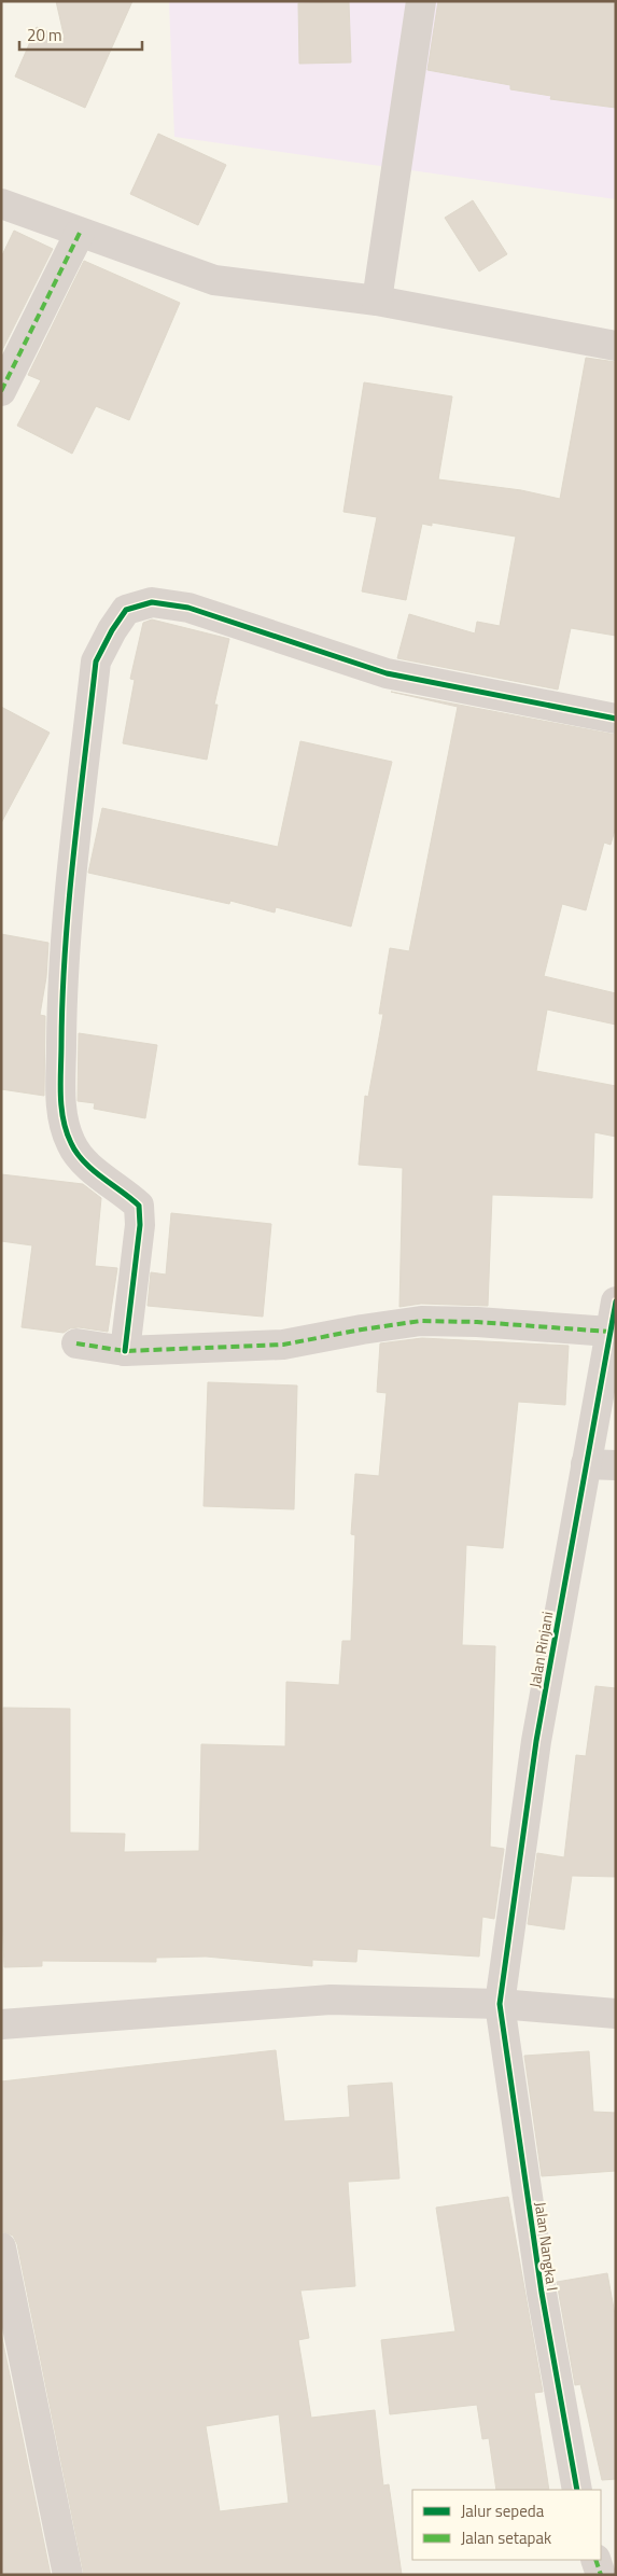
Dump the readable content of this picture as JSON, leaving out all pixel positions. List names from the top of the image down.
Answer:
{
  "streets": {
    "street": ["Jalan Rinjani", "Jalan Nangka I"]
  },
  "crossings": [
    ["Jalan Rinjani", "Jalan Nangka I"]
  ],
  "legend": ["Jalur sepeda", "Jalan setapak"],
  "scale_bar": "20 m"
}
